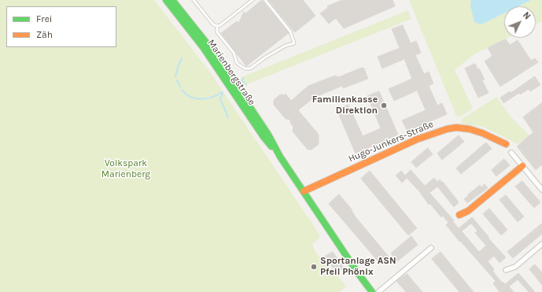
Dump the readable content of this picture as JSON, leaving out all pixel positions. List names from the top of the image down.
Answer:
{
  "streets": {
    "main road": ["Marienbergstraße", "Hugo-Junkers-Straße"]
  },
  "crossings": [
    ["Marienbergstraße", "Hugo-Junkers-Straße"]
  ],
  "parks": ["Volkspark Marienberg"],
  "places": ["Familienkasse Direktion", "Sportanlage ASN Pfeil Phönix"],
  "legend": ["Frei", "Zäh"],
  "north": "top right"
}
